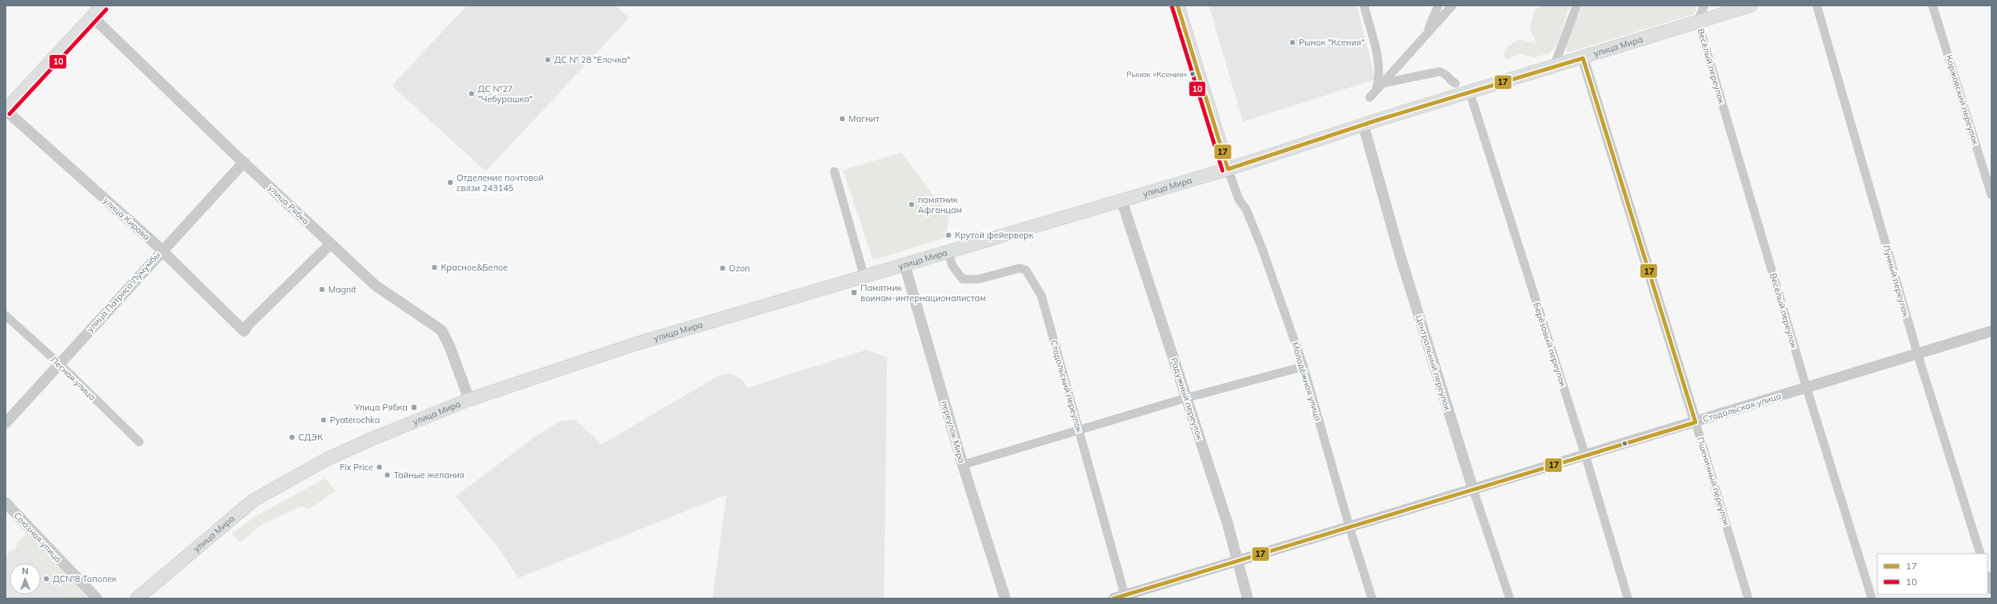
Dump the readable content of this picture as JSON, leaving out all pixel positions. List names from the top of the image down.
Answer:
{
  "streets": {
    "main road": ["улица Мира"],
    "street": [
      "Весёлый переулок",
      "Коржовский переулок",
      "улица Рябка",
      "улица Кирова",
      "Лунный переулок",
      "улица Патриса Лумумбы",
      "Берёзовый переулок",
      "Центральный переулок",
      "Лесная улица",
      "Молодёжная улица",
      "Стодольский переулок",
      "Радужный переулок",
      "Стодольская улица",
      "переулок Мира",
      "Пшеничный переулок",
      "Союзная улица"
    ]
  },
  "crossings": [
    ["улица Мира", "Весёлый переулок"],
    ["улица Мира", "улица Рябка"],
    ["улица Мира", "Берёзовый переулок"],
    ["улица Мира", "Центральный переулок"],
    ["улица Мира", "Молодёжная улица"],
    ["улица Мира", "Стодольский переулок"],
    ["улица Мира", "Радужный переулок"],
    ["улица Мира", "переулок Мира"],
    ["улица Мира", "Пшеничный переулок"],
    ["Весёлый переулок", "Стодольская улица"],
    ["улица Рябка", "улица Кирова"],
    ["улица Рябка", "улица Патриса Лумумбы"],
    ["улица Кирова", "улица Патриса Лумумбы"],
    ["Лунный переулок", "Стодольская улица"],
    ["улица Патриса Лумумбы", "Лесная улица"],
    ["Берёзовый переулок", "Стодольская улица"],
    ["Центральный переулок", "Стодольская улица"],
    ["Молодёжная улица", "Стодольская улица"],
    ["Стодольский переулок", "Стодольская улица"],
    ["Радужный переулок", "Стодольская улица"],
    ["Стодольская улица", "Пшеничный переулок"]
  ],
  "places": {
    "other": [
      "Рынок \"Ксения\"",
      "ДС № 28 \"Елочка\"",
      "Рынок «Ксения»",
      "ДС №27 \"Чебурашка\"",
      "Магнит",
      "Отделение почтовой связи 243145",
      "памятник Афганцам",
      "Крутой фейерверк",
      "Красное&Белое",
      "Ozon",
      "Magnit",
      "Pyaterochka",
      "СДЭК",
      "Fix Price",
      "Тайные желания",
      "ДС№8 Тополек"
    ],
    "transit": ["Памятник воинам‐интернационалистам", "Улица Рябка"]
  },
  "lines": ["transit line 17", "transit line 10"],
  "legend": ["17", "10"],
  "north": "top"
}
